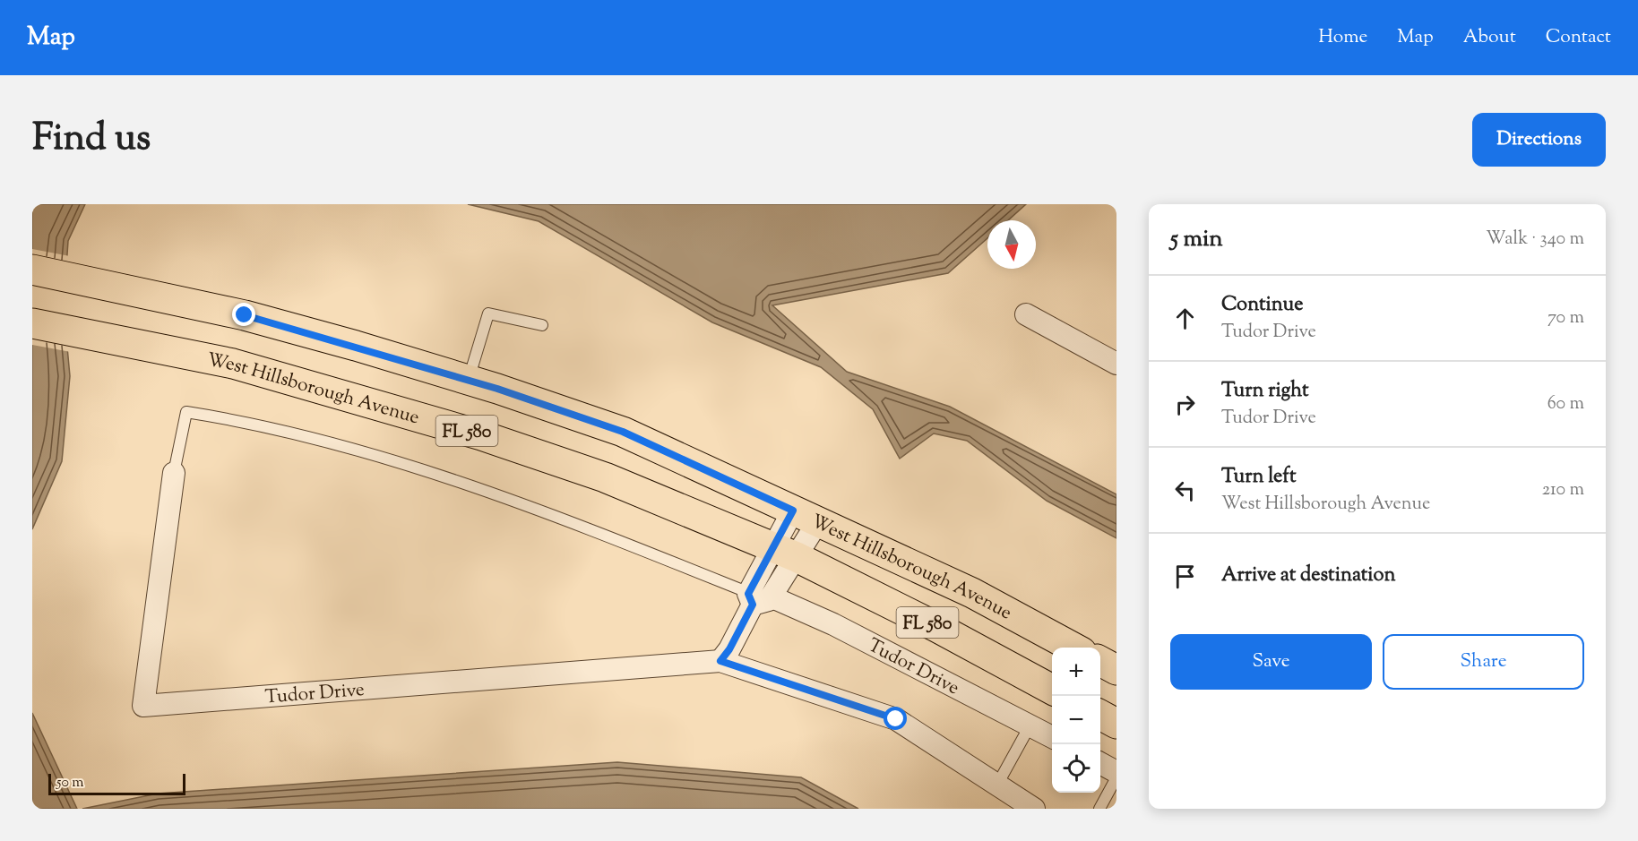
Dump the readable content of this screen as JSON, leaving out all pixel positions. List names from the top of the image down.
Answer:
{
  "streets": {
    "main road": ["West Hillsborough Avenue", "FL 580"],
    "street": ["Tudor Drive"]
  },
  "scale_bar": "50 m",
  "north": "bottom",
  "page": {
    "header": "Map",
    "nav": [
      "Home",
      "Map",
      "About",
      "Contact"
    ],
    "title": "Find us",
    "buttons": [
      "Directions",
      ["Save", "Share"]
    ],
    "heading": ["5 min", "Walk · 340 m"],
    "list": [
      ["Continue", "Tudor Drive", "70 m"],
      ["Turn right", "Tudor Drive", "60 m"],
      ["Turn left", "West Hillsborough Avenue", "210 m"],
      "Arrive at destination"
    ],
    "map_buttons": ["+", "−"],
    "scale": "50 m"
  }
}
